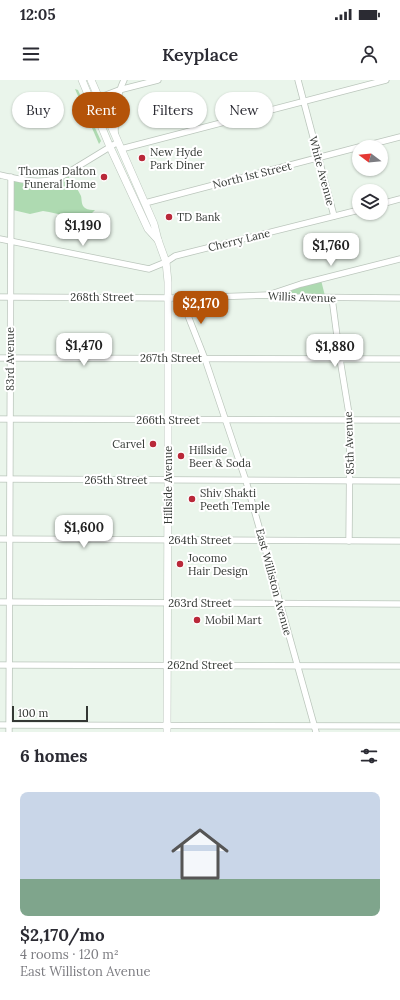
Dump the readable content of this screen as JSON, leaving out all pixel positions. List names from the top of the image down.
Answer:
{
  "streets": {
    "main road": ["Hillside Avenue"],
    "street": [
      "White Avenue",
      "North 1st Street",
      "Cherry Lane",
      "268th Street",
      "Willis Avenue",
      "267th Street",
      "83rd Avenue",
      "266th Street",
      "85th Avenue",
      "265th Street",
      "264th Street",
      "East Williston Avenue",
      "263rd Street",
      "262nd Street"
    ]
  },
  "crossings": [
    ["White Avenue", "North 1st Street"],
    ["White Avenue", "Cherry Lane"],
    ["North 1st Street", "Hillside Avenue"],
    ["Cherry Lane", "83rd Avenue"],
    ["Cherry Lane", "Hillside Avenue"],
    ["268th Street", "Willis Avenue"],
    ["268th Street", "83rd Avenue"],
    ["268th Street", "Hillside Avenue"],
    ["268th Street", "East Williston Avenue"],
    ["Willis Avenue", "85th Avenue"],
    ["267th Street", "83rd Avenue"],
    ["267th Street", "85th Avenue"],
    ["267th Street", "Hillside Avenue"],
    ["267th Street", "East Williston Avenue"],
    ["83rd Avenue", "266th Street"],
    ["83rd Avenue", "265th Street"],
    ["83rd Avenue", "264th Street"],
    ["83rd Avenue", "263rd Street"],
    ["83rd Avenue", "262nd Street"],
    ["266th Street", "85th Avenue"],
    ["266th Street", "Hillside Avenue"],
    ["266th Street", "East Williston Avenue"],
    ["85th Avenue", "265th Street"],
    ["85th Avenue", "264th Street"],
    ["265th Street", "Hillside Avenue"],
    ["265th Street", "East Williston Avenue"],
    ["Hillside Avenue", "264th Street"],
    ["Hillside Avenue", "263rd Street"],
    ["Hillside Avenue", "262nd Street"],
    ["264th Street", "East Williston Avenue"],
    ["East Williston Avenue", "263rd Street"],
    ["East Williston Avenue", "262nd Street"]
  ],
  "places": [
    "New Hyde Park Diner",
    "Thomas Dalton Funeral Home",
    "TD Bank",
    "Carvel",
    "Hillside Beer & Soda",
    "Shiv Shakti Peeth Temple",
    "Jocomo Hair Design",
    "Mobil Mart"
  ],
  "scale_bar": "100 m",
  "north": "left",
  "page": {
    "status": "12:05",
    "header": "Keyplace",
    "chip": [
      "Buy",
      "Rent",
      "Filters",
      "New"
    ],
    "price": [
      "$1,190",
      "$1,760",
      "$2,170",
      "$1,470",
      "$1,880",
      "$1,600"
    ],
    "scale": "100 m",
    "heading": "6 homes",
    "list": [
      {
        "name": "$2,170/mo",
        "note": "4 rooms · 120 m² · East Williston Avenue"
      }
    ]
  }
}
